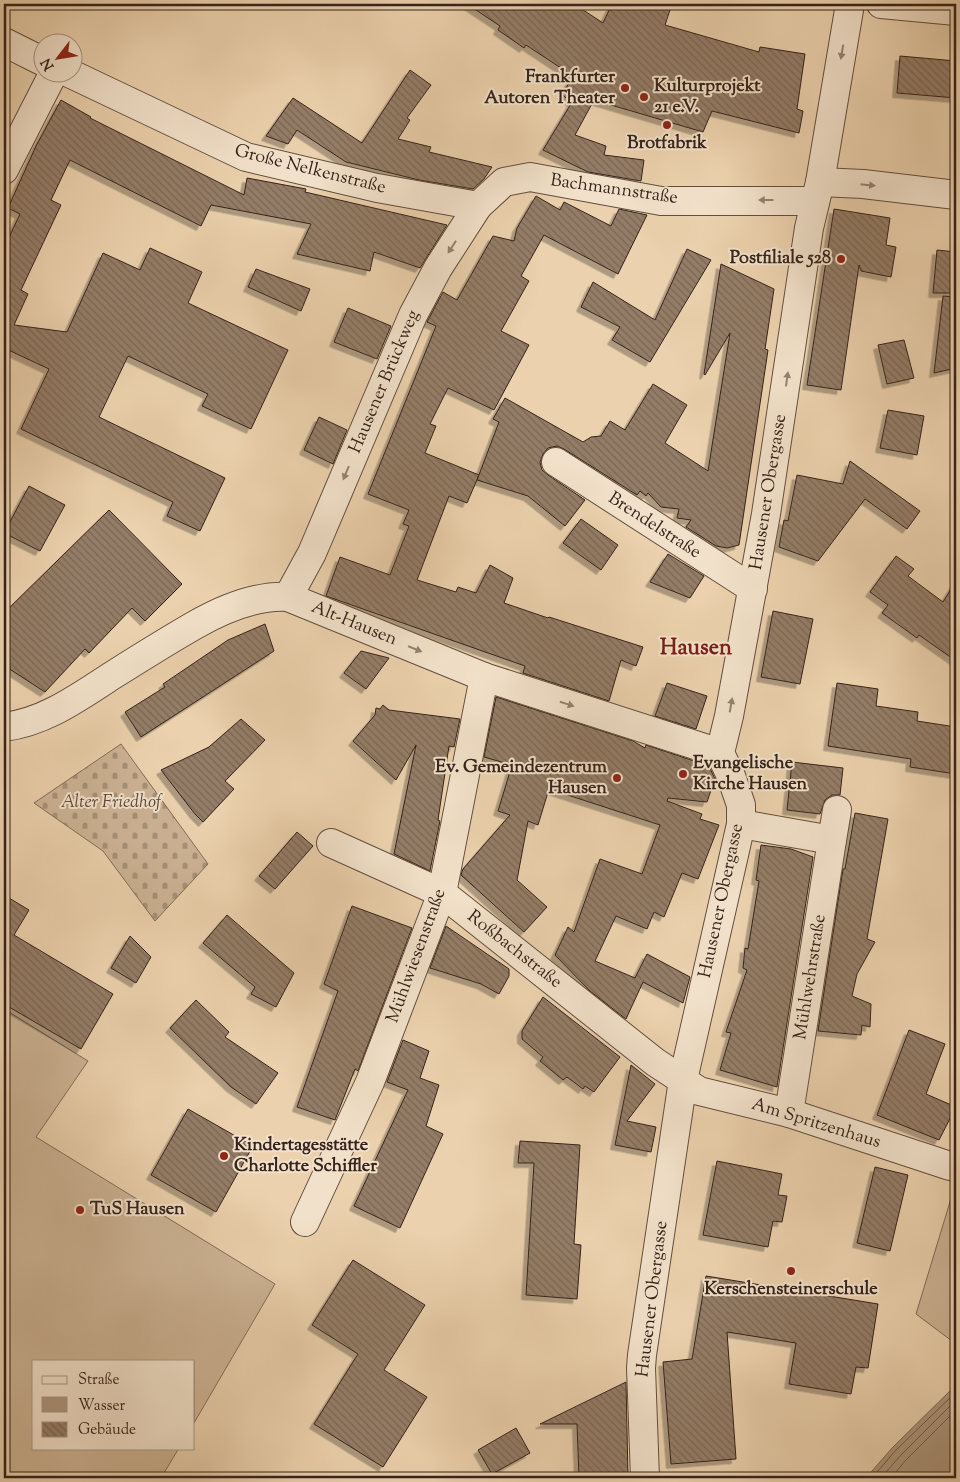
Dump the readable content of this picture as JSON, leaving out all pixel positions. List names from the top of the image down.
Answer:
{
  "streets": {
    "street": [
      "Große Nelkenstraße",
      "Bachmannstraße",
      "Hausener Brückweg",
      "Hausener Obergasse",
      "Brendelstraße",
      "Alt-Hausen",
      "Roßbachstraße",
      "Mühlwiesenstraße",
      "Mühlwehrstraße",
      "Am Spritzenhaus"
    ]
  },
  "crossings": [
    ["Große Nelkenstraße", "Hausener Brückweg"],
    ["Bachmannstraße", "Hausener Brückweg"],
    ["Bachmannstraße", "Hausener Obergasse"],
    ["Hausener Brückweg", "Alt-Hausen"],
    ["Hausener Obergasse", "Brendelstraße"],
    ["Hausener Obergasse", "Alt-Hausen"],
    ["Hausener Obergasse", "Roßbachstraße"],
    ["Hausener Obergasse", "Am Spritzenhaus"],
    ["Alt-Hausen", "Mühlwiesenstraße"],
    ["Roßbachstraße", "Mühlwiesenstraße"],
    ["Roßbachstraße", "Am Spritzenhaus"],
    ["Mühlwehrstraße", "Am Spritzenhaus"]
  ],
  "one_way": ["Hausener Brückweg", "Alt-Hausen"],
  "districts": ["Hausen"],
  "parks": ["Alter Friedhof"],
  "places": [
    "Frankfurter Autoren Theater",
    "Kulturprojekt 21 e.V.",
    "Brotfabrik",
    "Postfiliale 528",
    "Evangelische Kirche Hausen",
    "Ev. Gemeindezentrum Hausen",
    "Kindertagesstätte Charlotte Schiffler",
    "TuS Hausen",
    "Kerschensteinerschule"
  ],
  "legend": ["Straße", "Wasser", "Gebäude"],
  "north": "bottom left"
}
